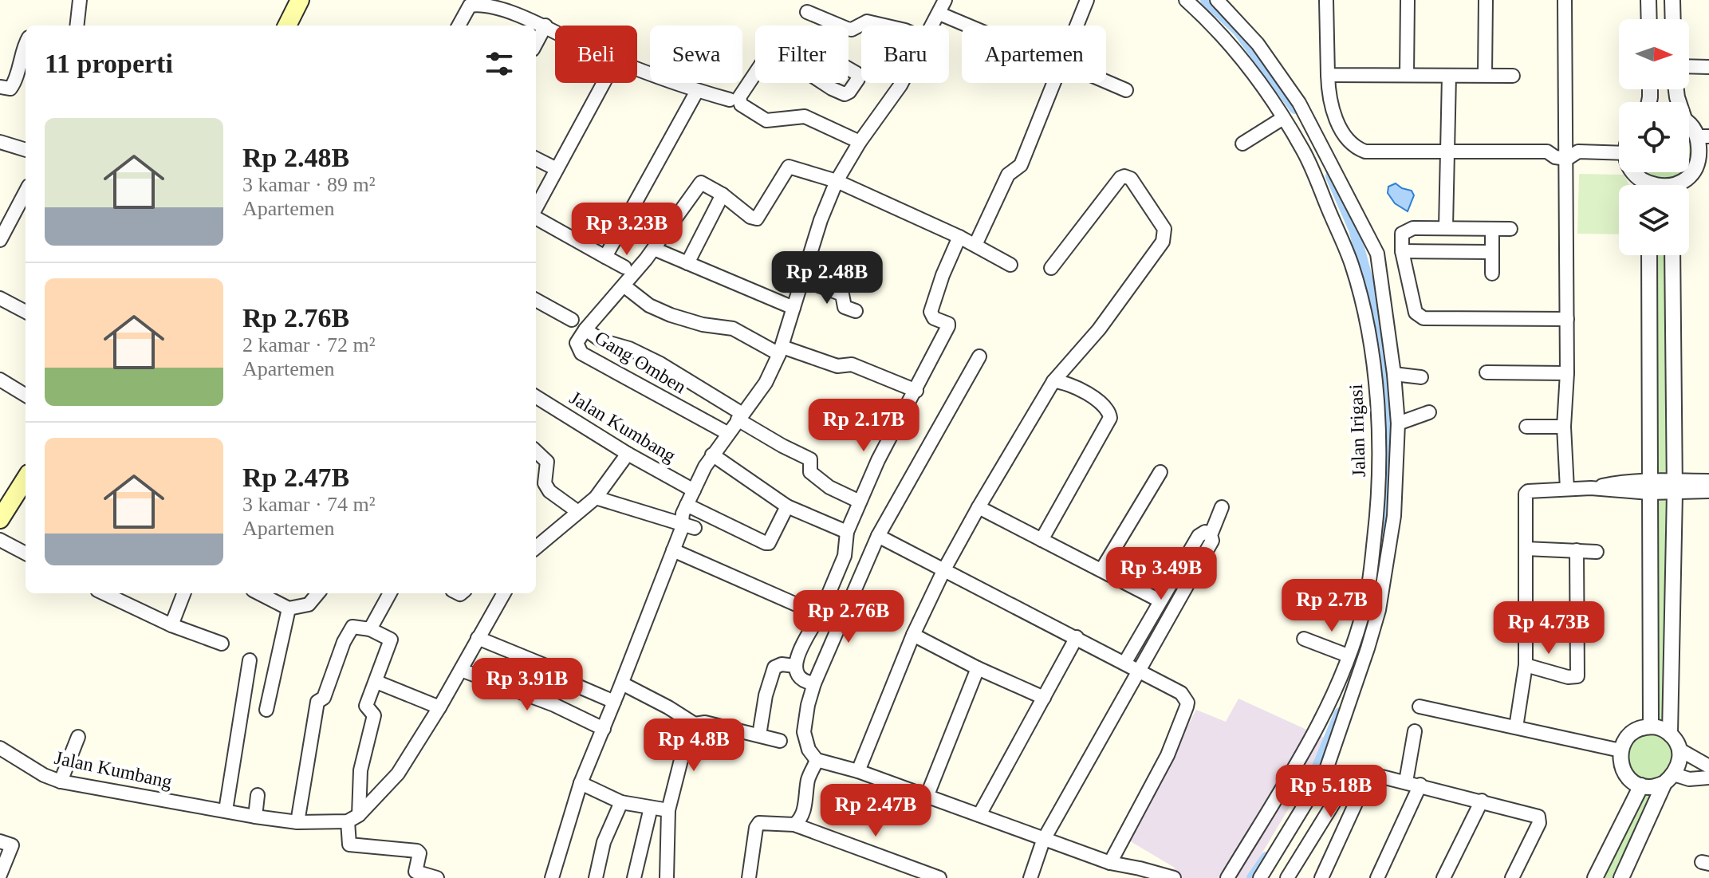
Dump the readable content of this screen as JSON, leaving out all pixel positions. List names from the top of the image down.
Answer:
{
  "streets": {
    "street": ["Gang Omben", "Jalan Kumbang", "Jalan Irigasi"]
  },
  "north": "right",
  "page": {
    "chip": [
      "Beli",
      "Sewa",
      "Filter",
      "Baru",
      "Apartemen"
    ],
    "heading": "11 properti",
    "list": [
      {
        "name": "Rp 2.48B",
        "note": "3 kamar · 89 m² · Apartemen"
      },
      {
        "name": "Rp 2.76B",
        "note": "2 kamar · 72 m² · Apartemen"
      },
      {
        "name": "Rp 2.47B",
        "note": "3 kamar · 74 m² · Apartemen"
      }
    ],
    "price": [
      "Rp 3.23B",
      "Rp 2.48B",
      "Rp 2.17B",
      "Rp 3.49B",
      "Rp 2.7B",
      "Rp 2.76B",
      "Rp 4.73B",
      "Rp 3.91B",
      "Rp 4.8B",
      "Rp 5.18B",
      "Rp 2.47B"
    ]
  }
}
